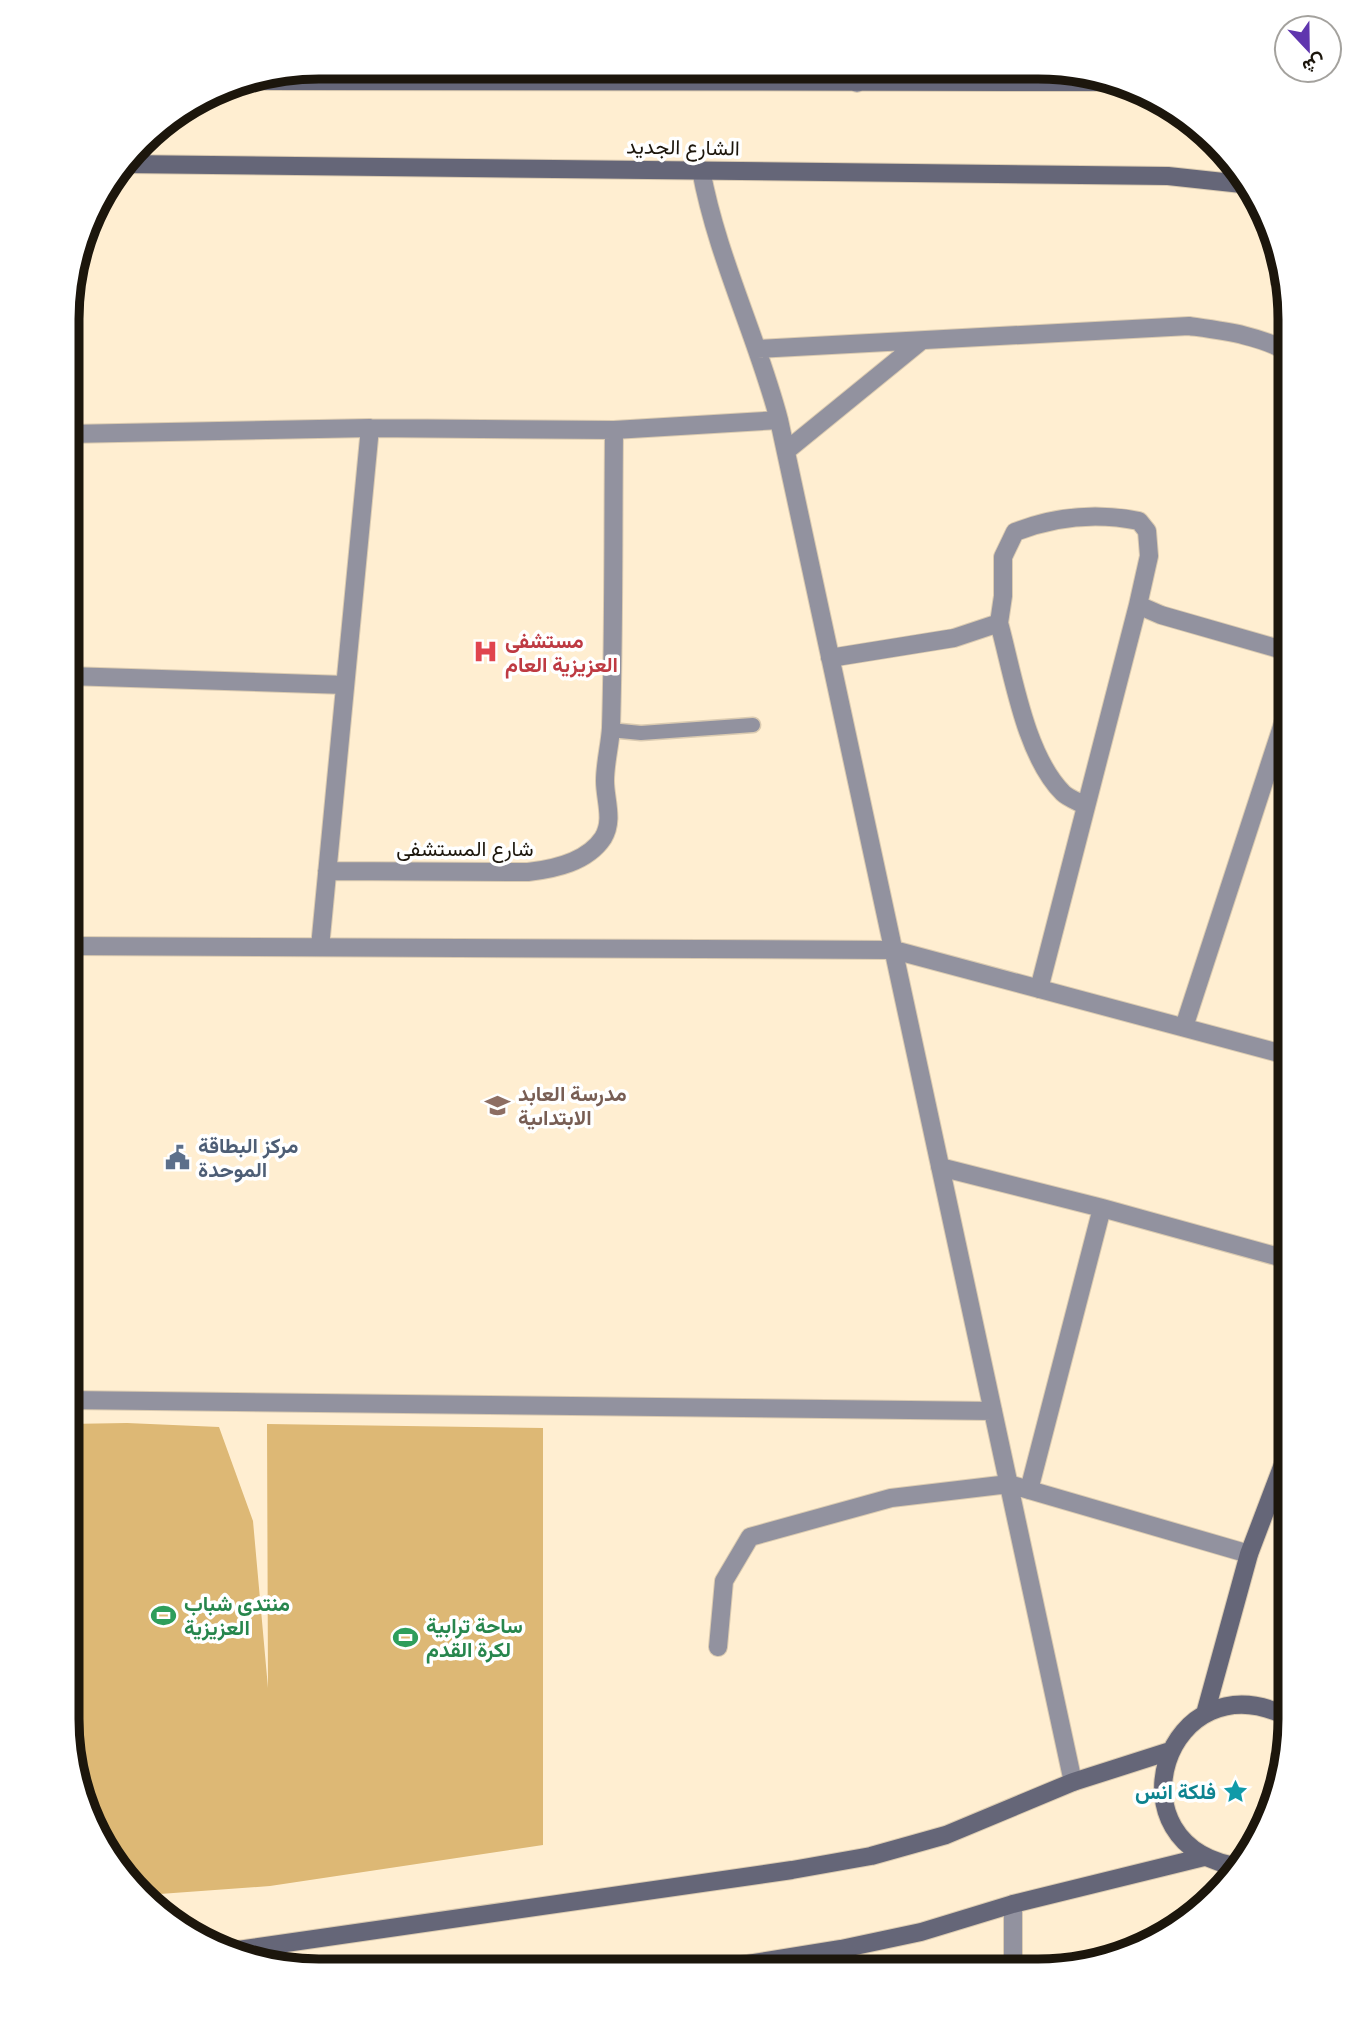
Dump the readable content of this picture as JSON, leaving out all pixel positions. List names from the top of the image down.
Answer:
{
  "streets": {
    "street": ["الشارع الجديد", "شارع المستشفى"]
  },
  "places": {
    "hospital": ["مستشفى العزيزية العام"],
    "school or university": ["مدرسة العابد الابتداىية"],
    "public building": ["مركز البطاقة الموحدة"],
    "sports": ["منتدى شباب العزيزية", "ساحة ترابية لكرة القدم"],
    "place": ["فلكة انس"]
  },
  "north": "bottom"
}
